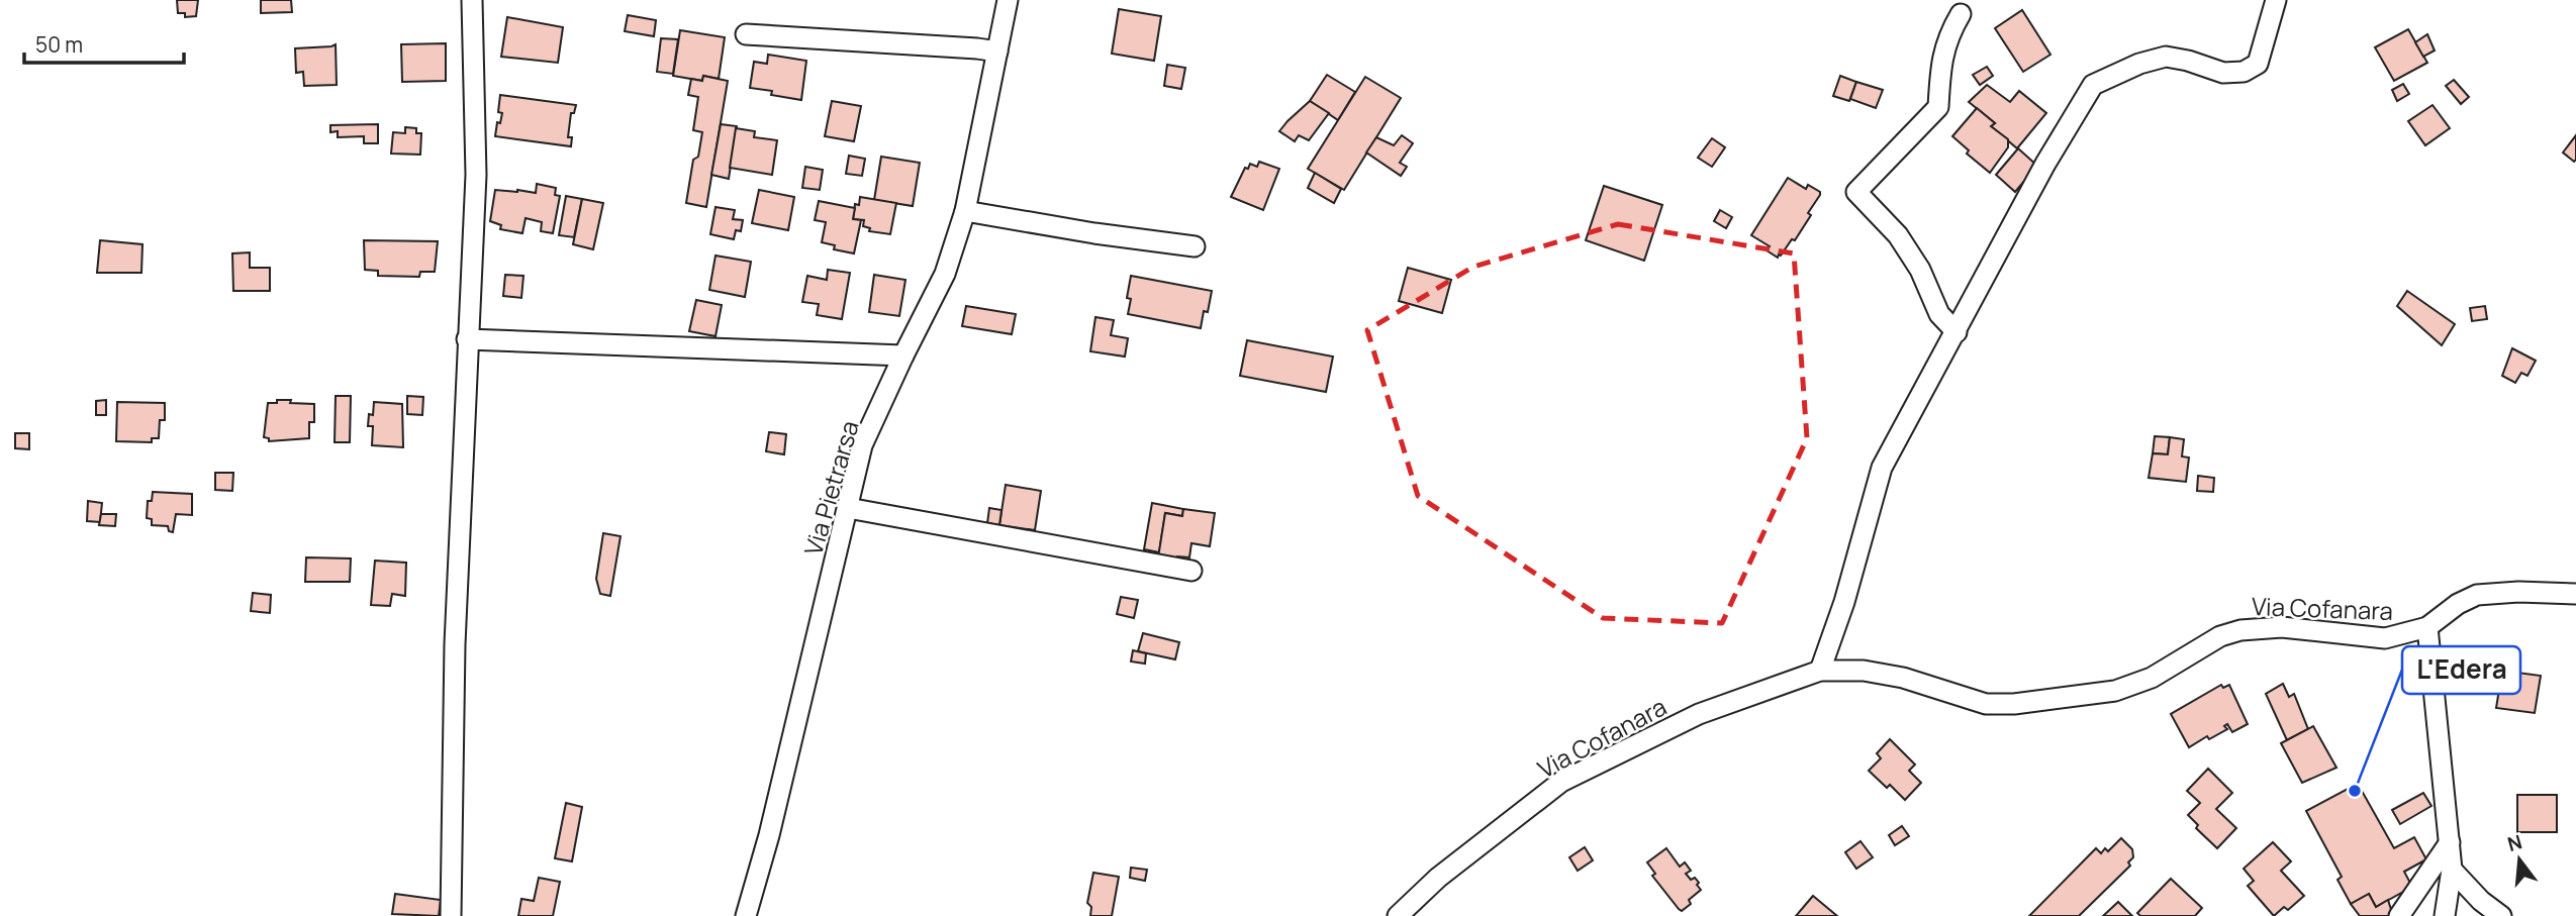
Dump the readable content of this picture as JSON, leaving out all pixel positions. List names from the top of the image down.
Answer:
{
  "streets": {
    "street": ["Via Pietrarsa", "Via Cofanara"]
  },
  "places": ["L'Edera"],
  "scale_bar": "50 m",
  "north": "top"
}
